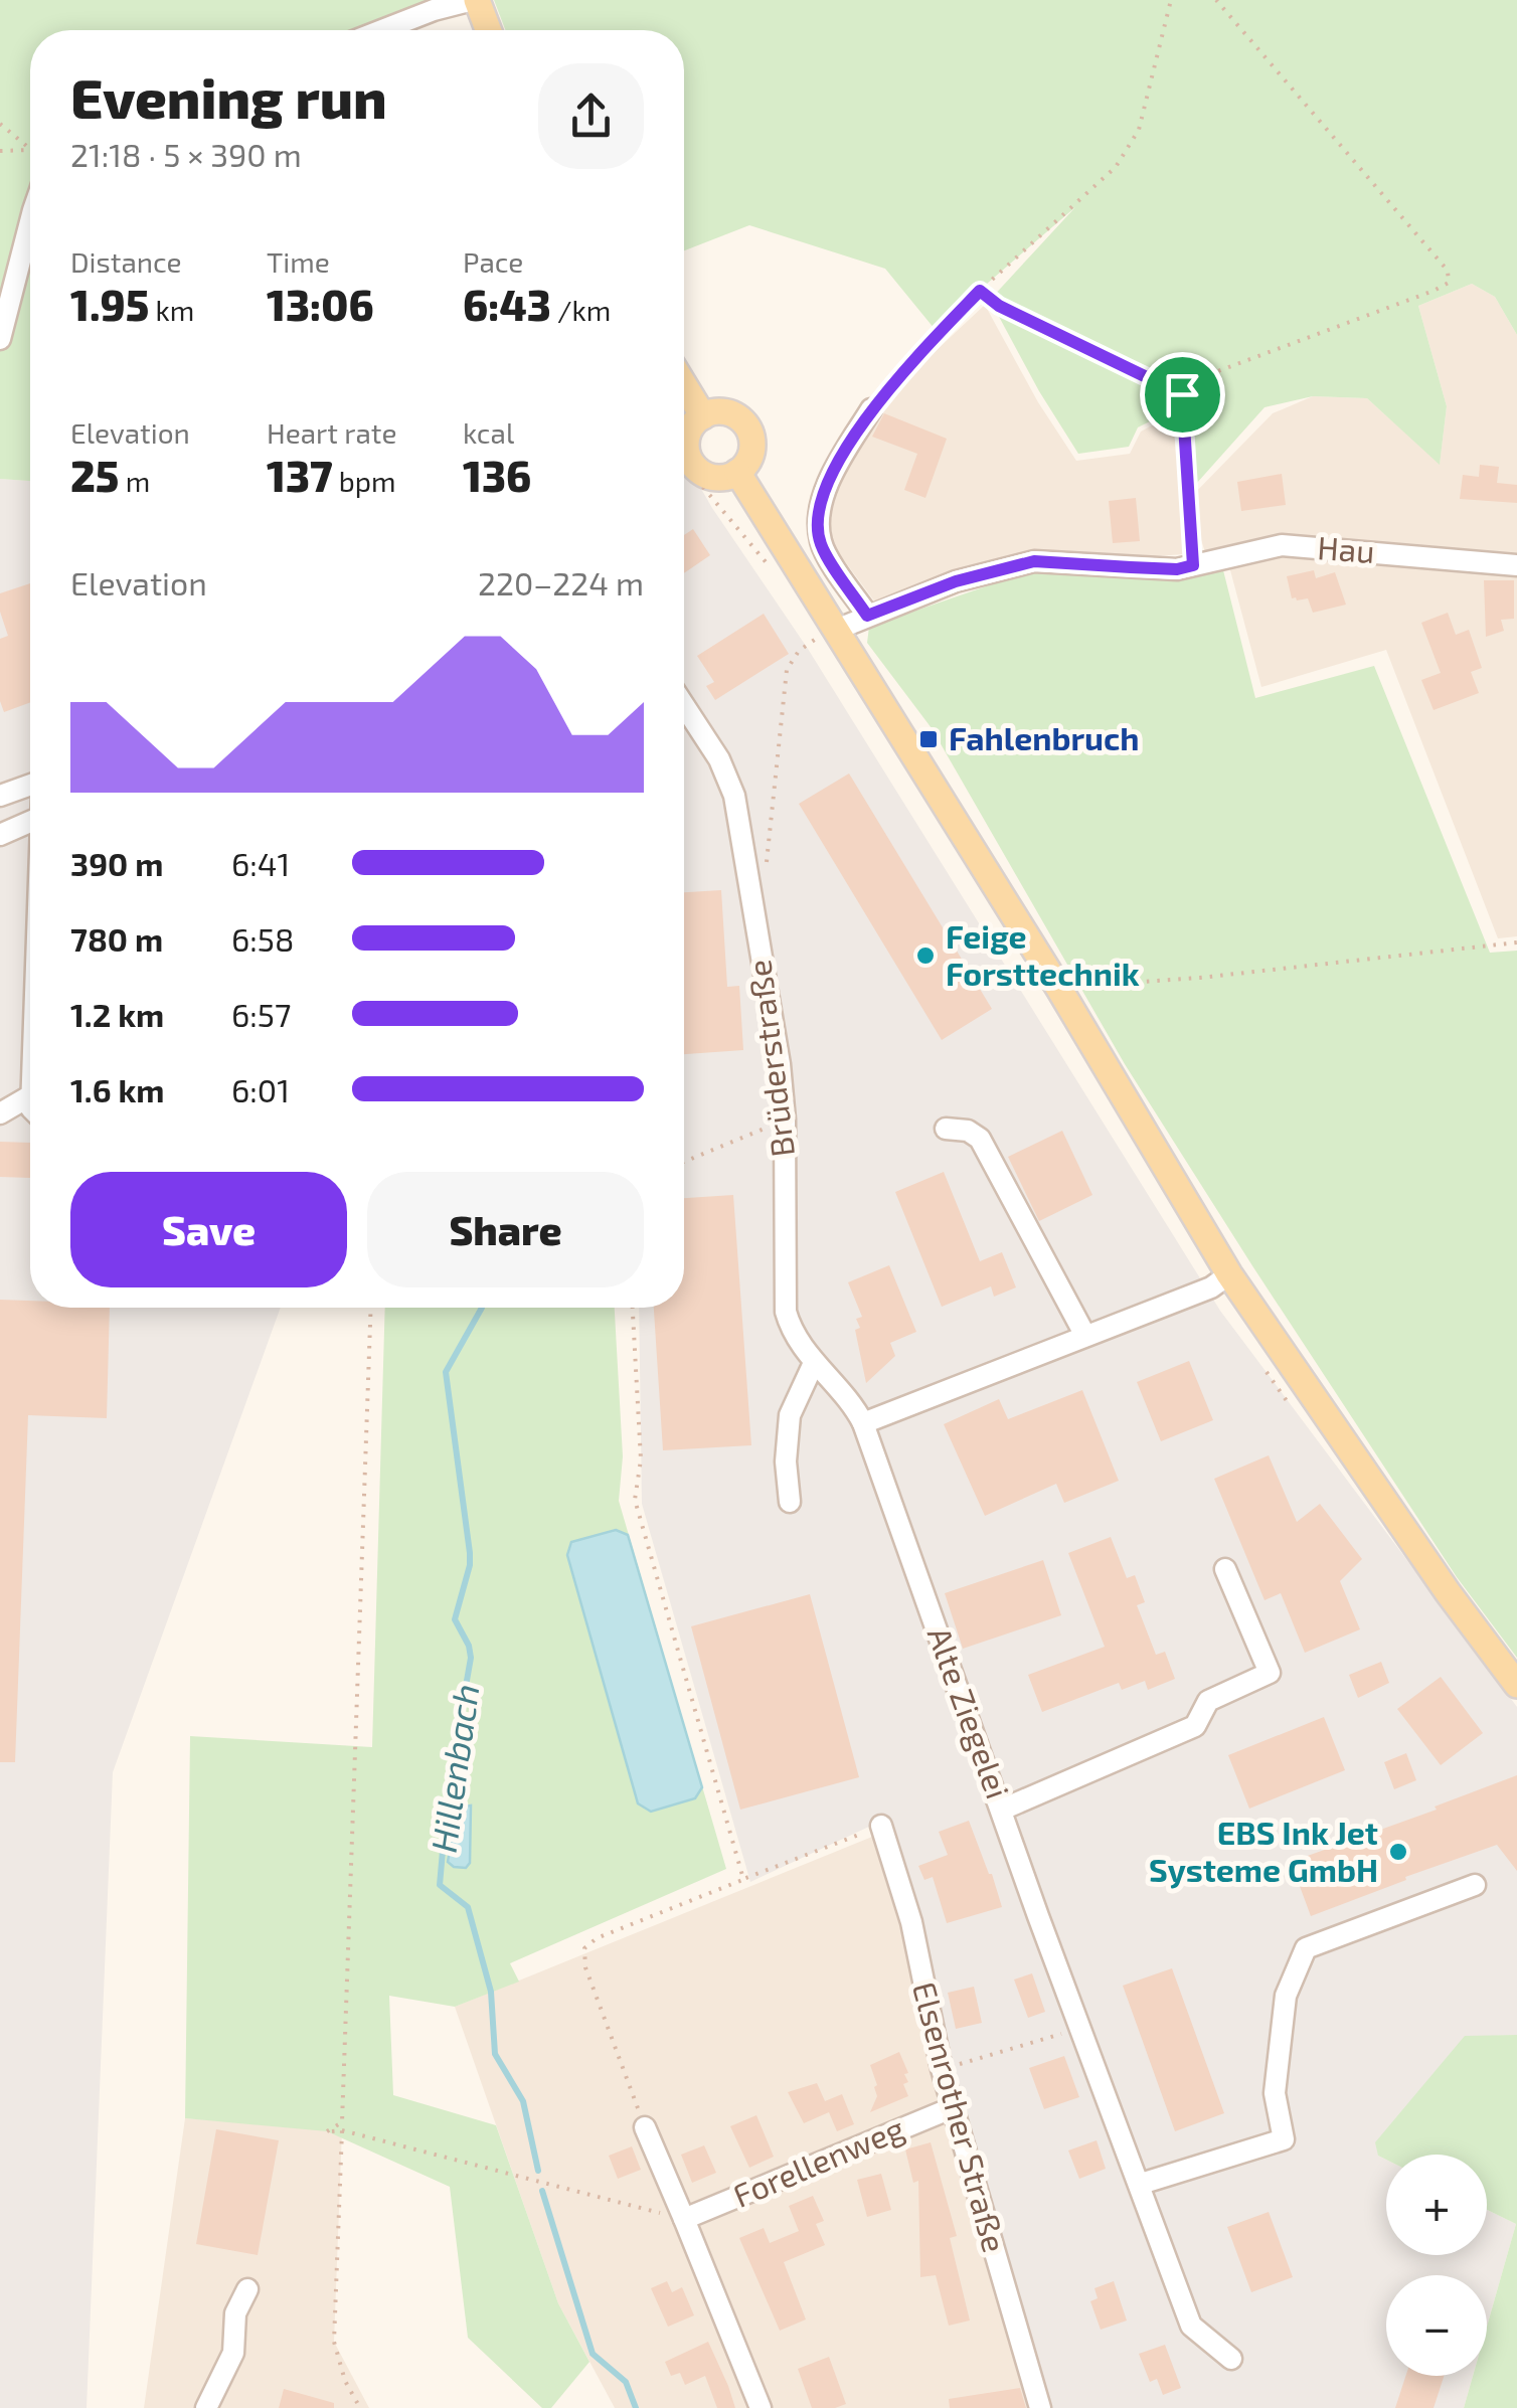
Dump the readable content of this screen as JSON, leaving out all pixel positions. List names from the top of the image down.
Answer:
{
  "streets": {
    "street": [
      "Hau",
      "Brüderstraße",
      "Alte Ziegelei",
      "Elsenrother Straße",
      "Forellenweg"
    ]
  },
  "crossings": [
    ["Brüderstraße", "Alte Ziegelei"],
    ["Elsenrother Straße", "Forellenweg"]
  ],
  "water": ["Hillenbach"],
  "places": {
    "transit": ["Fahlenbruch"],
    "other": ["Feige Forsttechnik", "EBS Ink Jet Systeme GmbH"]
  },
  "page": {
    "heading": ["Evening run", "21:18 · 5 × 390 m"],
    "stats": [
      ["Distance", "1.95 km"],
      ["Time", "13:06"],
      ["Pace", "6:43 /km"],
      ["Elevation", "25 m"],
      ["Heart rate", "137 bpm"],
      ["kcal", "136"]
    ],
    "chart": ["Elevation", "220–224 m"],
    "list": [
      {
        "name": "390 m",
        "note": "6:41"
      },
      {
        "name": "780 m",
        "note": "6:58"
      },
      {
        "name": "1.2 km",
        "note": "6:57"
      },
      {
        "name": "1.6 km",
        "note": "6:01"
      }
    ],
    "buttons": ["Save", "Share"],
    "map_buttons": ["+", "−"]
  }
}
